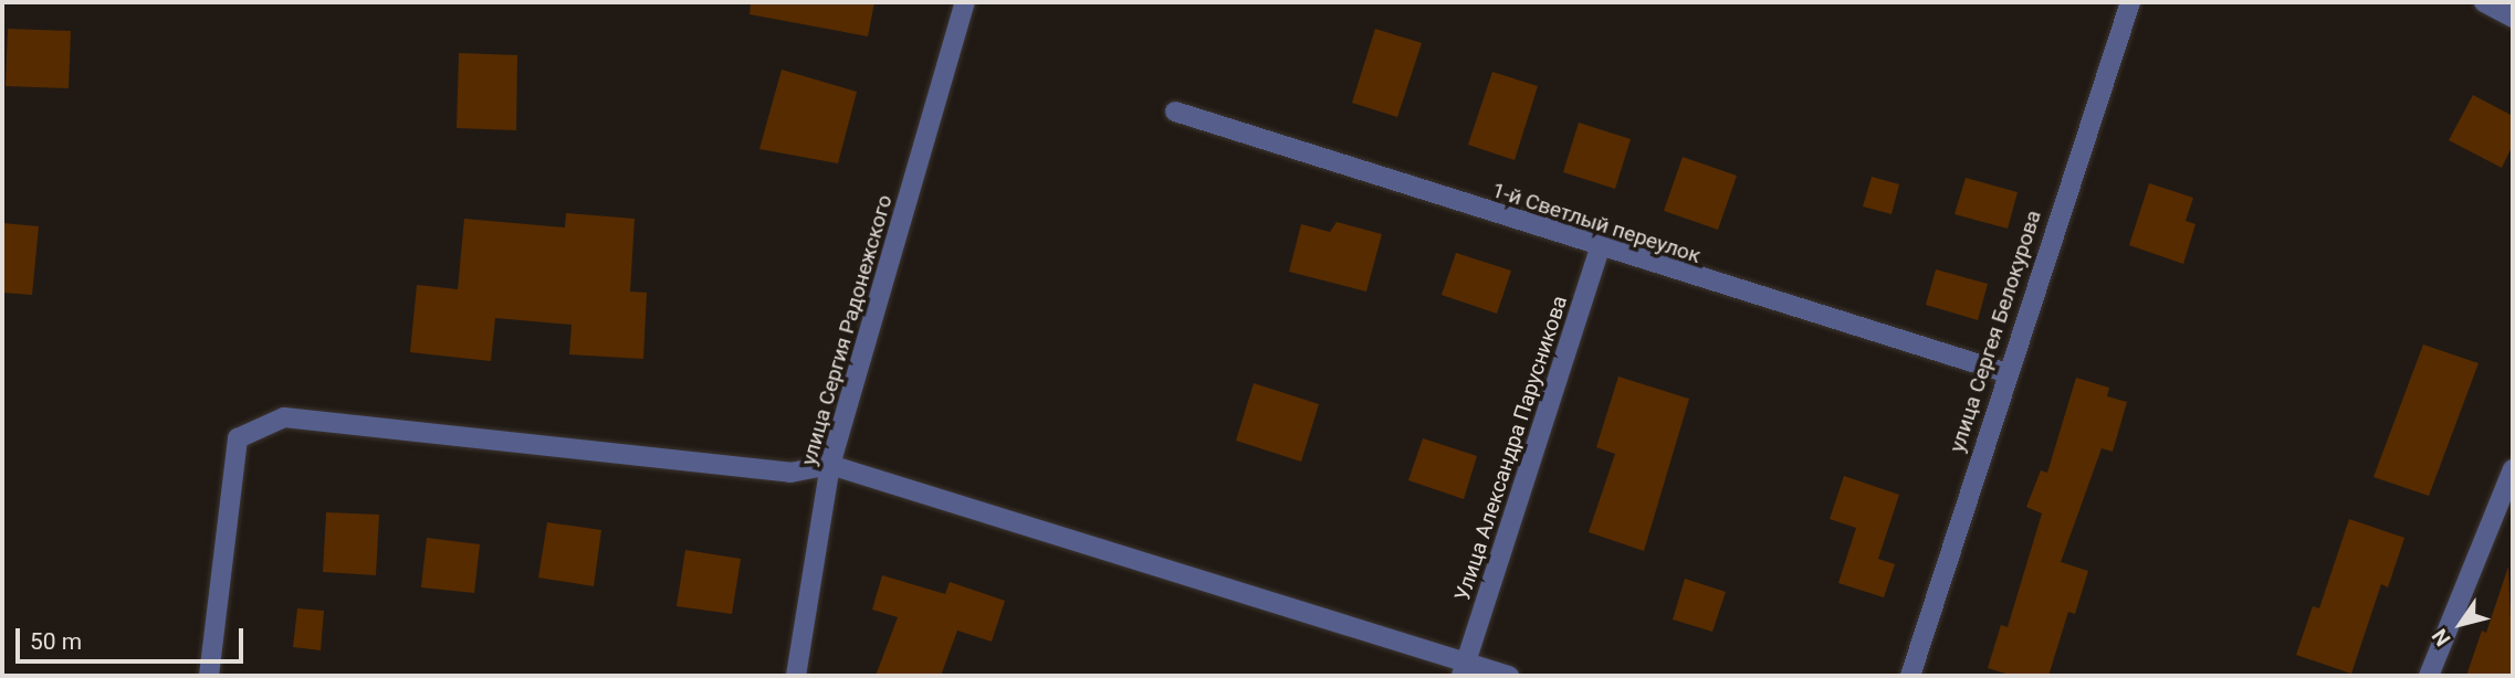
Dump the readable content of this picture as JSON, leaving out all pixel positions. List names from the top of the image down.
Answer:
{
  "streets": {
    "street": [
      "1-й Светлый переулок",
      "улица Сергия Радонежского",
      "улица Сергея Белокурова",
      "Улица Александра Парусникова"
    ]
  },
  "crossings": [
    ["1-й Светлый переулок", "улица Сергея Белокурова"],
    ["1-й Светлый переулок", "Улица Александра Парусникова"]
  ],
  "scale_bar": "50 m",
  "north": "bottom left"
}
